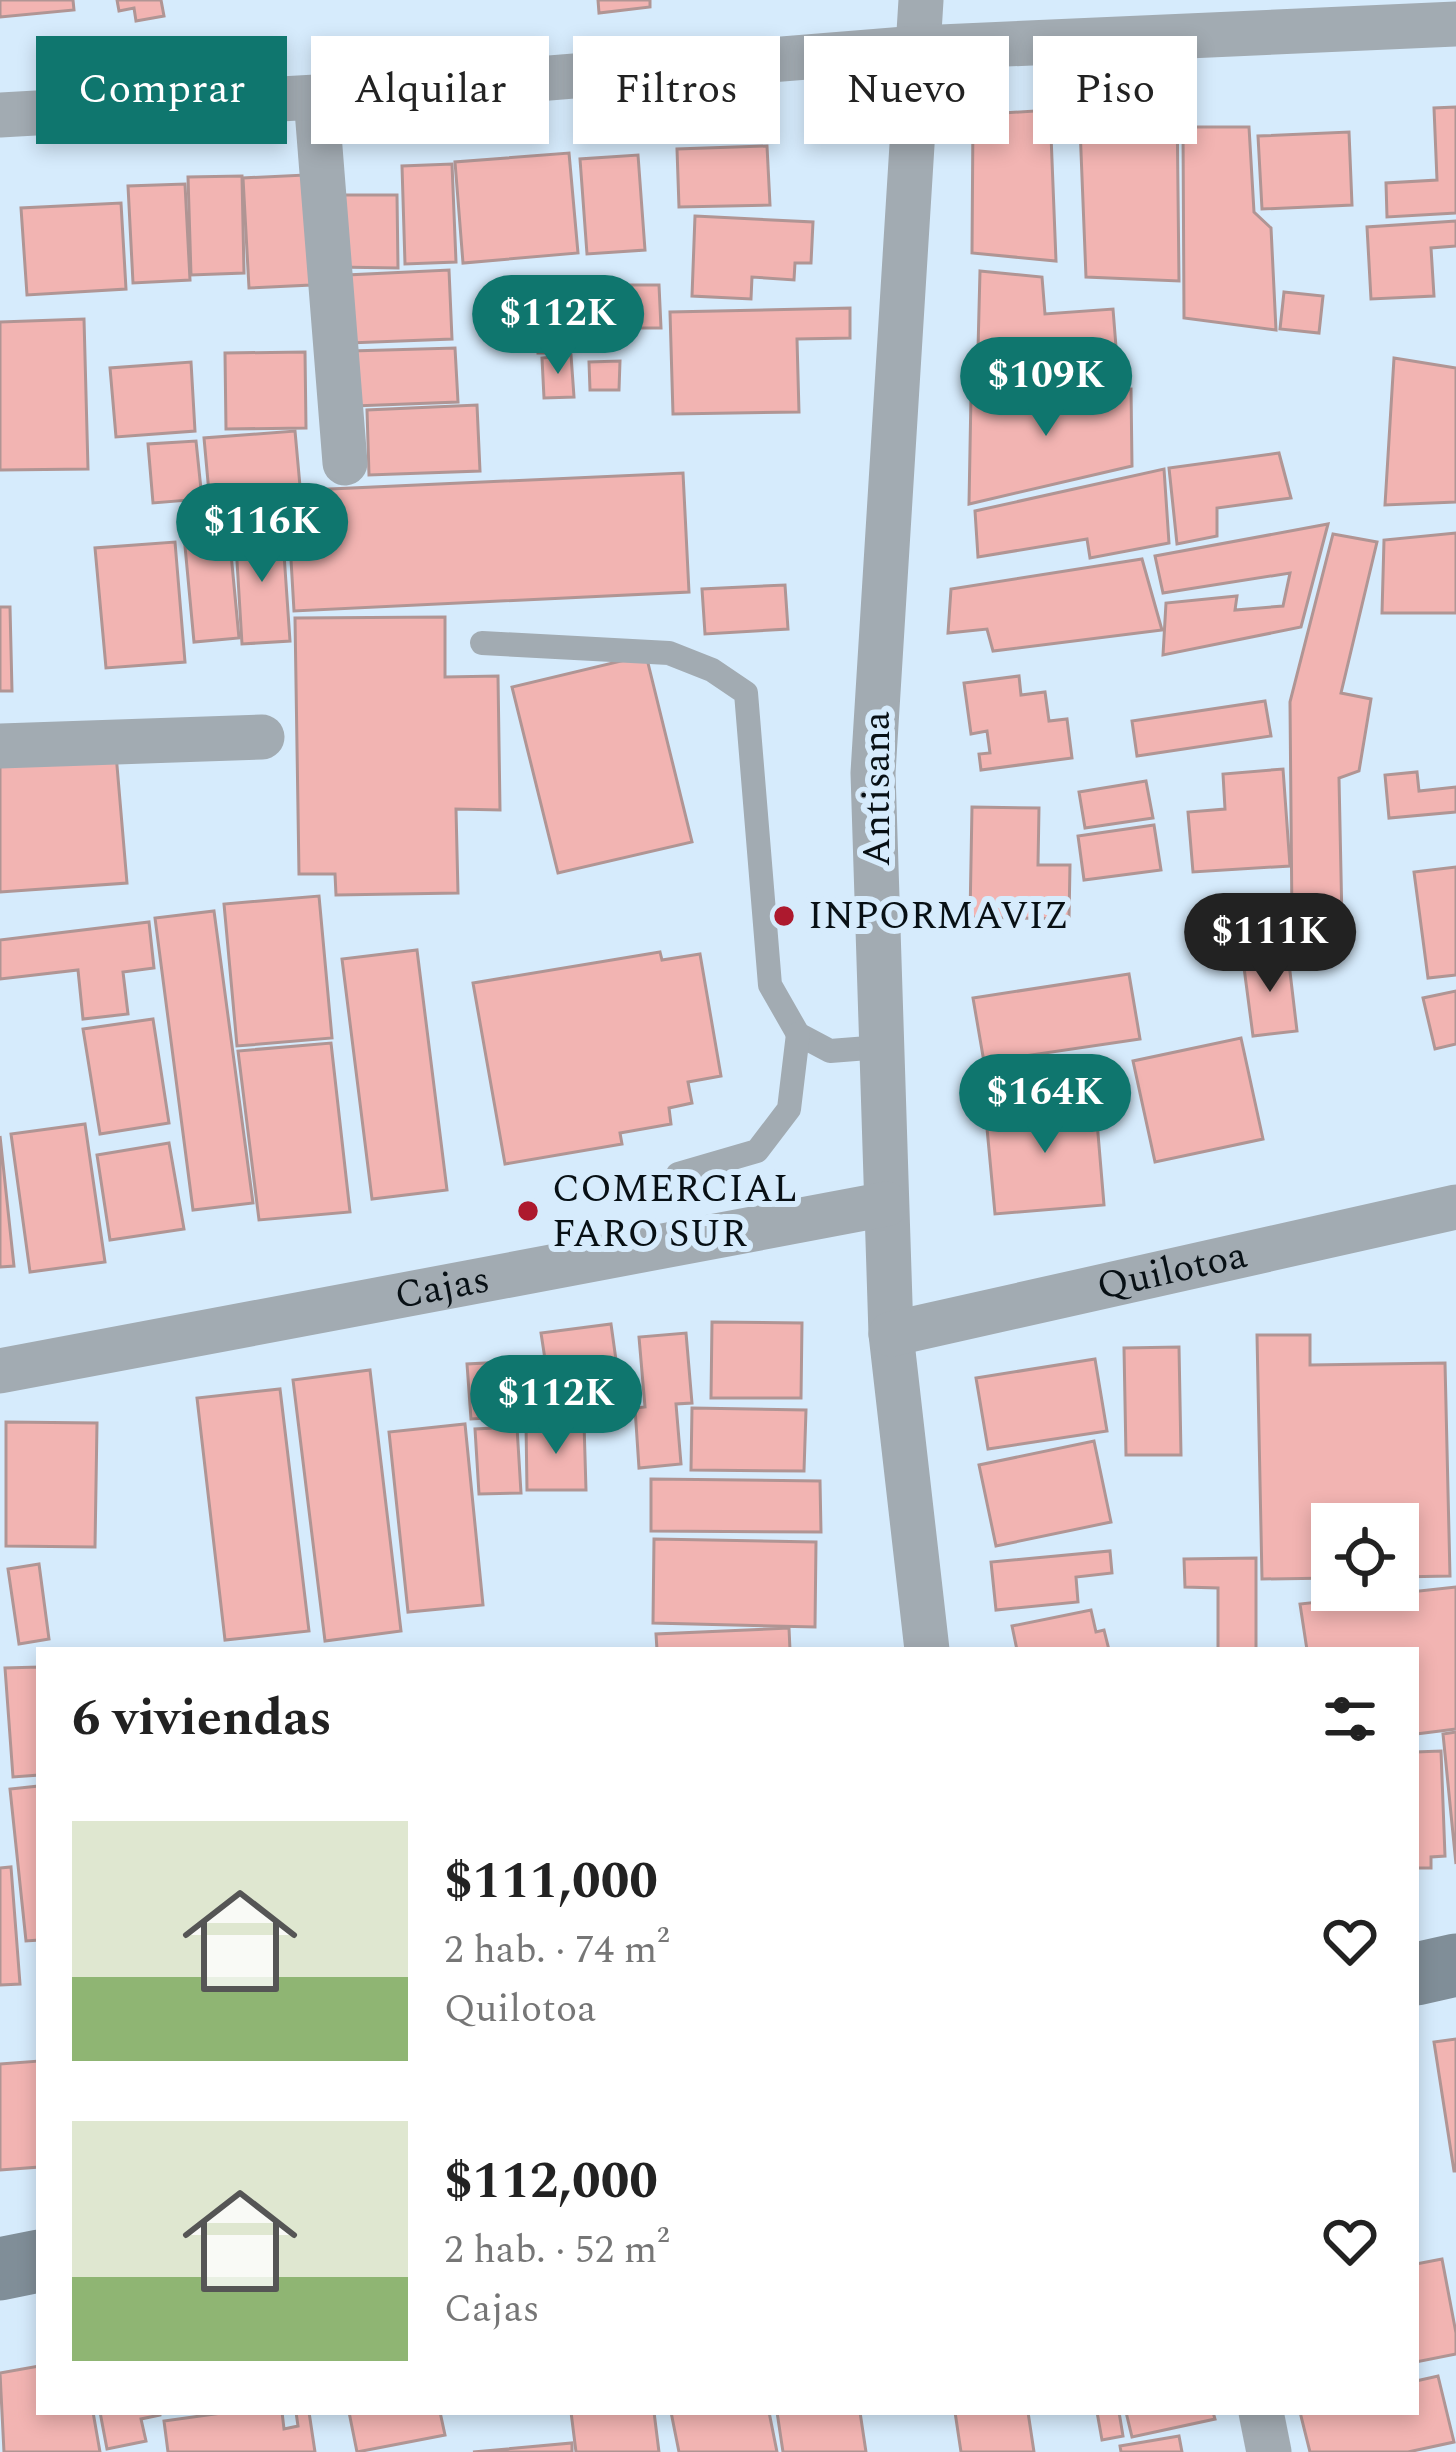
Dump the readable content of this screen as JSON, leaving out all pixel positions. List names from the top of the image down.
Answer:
{
  "streets": {
    "street": ["Antisana", "Quilotoa", "Cajas"]
  },
  "crossings": [
    ["Antisana", "Quilotoa"],
    ["Antisana", "Cajas"]
  ],
  "places": ["INPORMAVIZ", "COMERCIAL FARO SUR"],
  "page": {
    "chip": [
      "Comprar",
      "Alquilar",
      "Filtros",
      "Nuevo",
      "Piso"
    ],
    "price": [
      "$112K",
      "$109K",
      "$116K",
      "$111K",
      "$164K",
      "$112K"
    ],
    "heading": "6 viviendas",
    "list": [
      {
        "name": "$111,000",
        "note": "2 hab. · 74 m² · Quilotoa"
      },
      {
        "name": "$112,000",
        "note": "2 hab. · 52 m² · Cajas"
      }
    ]
  }
}
